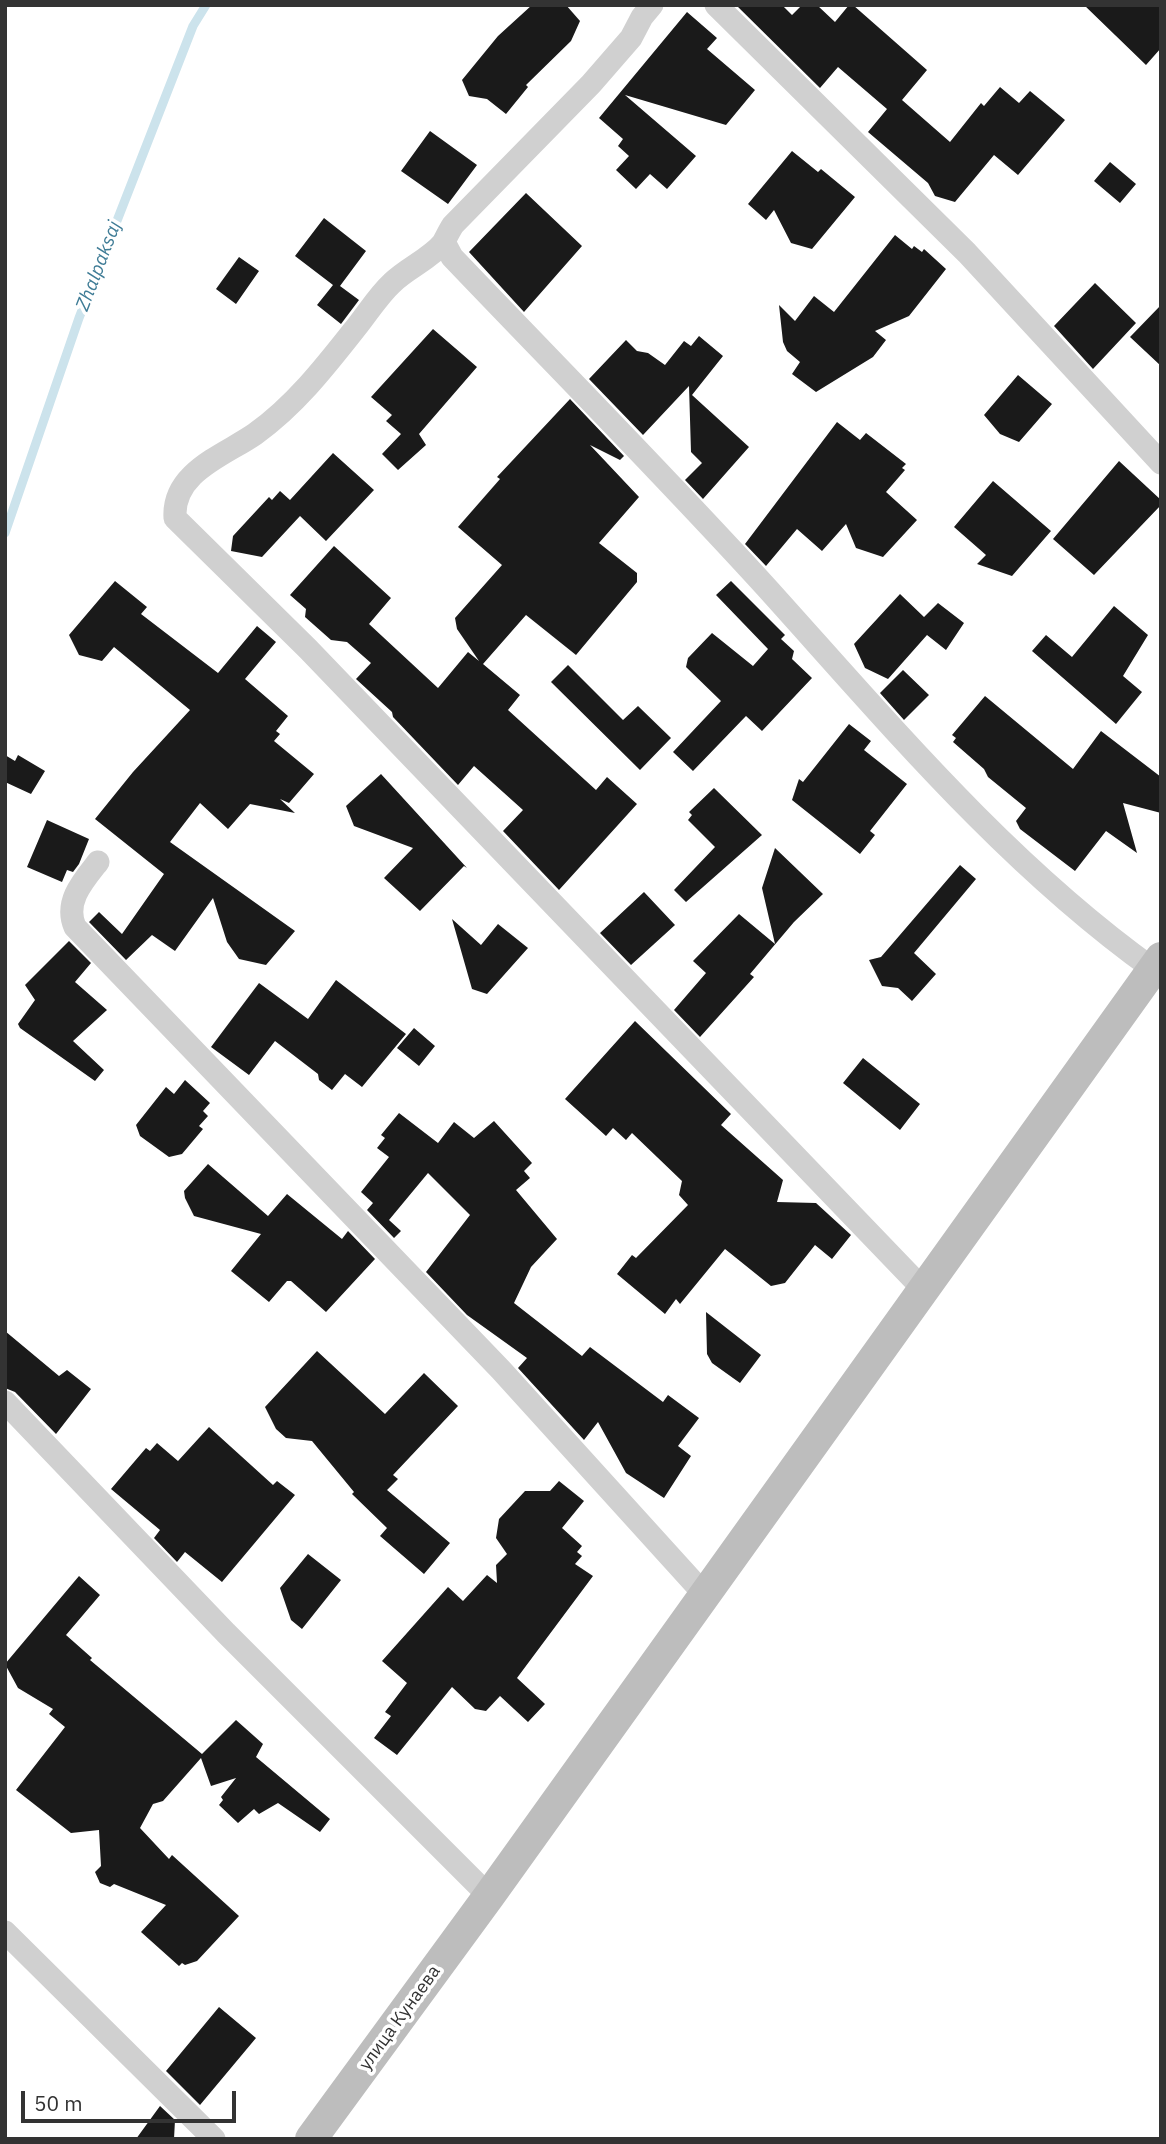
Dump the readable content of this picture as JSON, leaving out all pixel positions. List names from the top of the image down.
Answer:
{
  "streets": {
    "main road": ["улица Кунаева"]
  },
  "water": ["Zhalpaksaj"],
  "scale_bar": "50 m"
}
